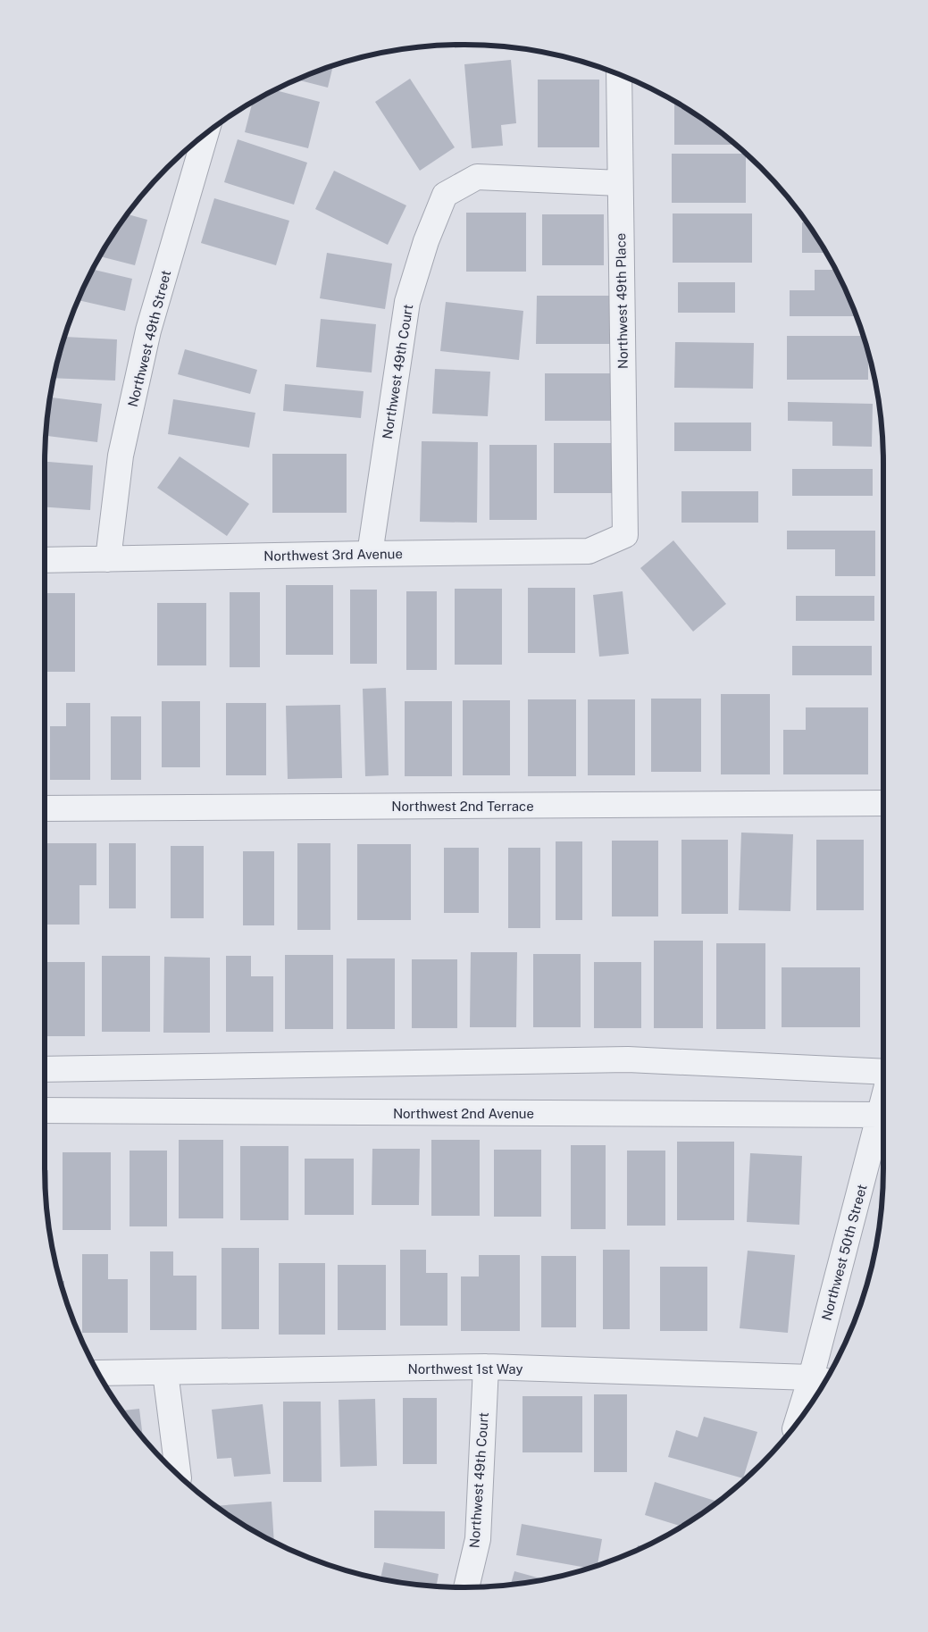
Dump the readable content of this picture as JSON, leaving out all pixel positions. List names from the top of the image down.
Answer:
{
  "streets": {
    "street": [
      "Northwest 49th Place",
      "Northwest 49th Street",
      "Northwest 49th Court",
      "Northwest 3rd Avenue",
      "Northwest 2nd Terrace",
      "Northwest 2nd Avenue",
      "Northwest 50th Street",
      "Northwest 1st Way"
    ]
  },
  "crossings": [
    ["Northwest 49th Place", "Northwest 49th Court"],
    ["Northwest 49th Place", "Northwest 3rd Avenue"],
    ["Northwest 49th Street", "Northwest 3rd Avenue"],
    ["Northwest 49th Court", "Northwest 3rd Avenue"],
    ["Northwest 49th Court", "Northwest 1st Way"],
    ["Northwest 50th Street", "Northwest 1st Way"]
  ]
}
